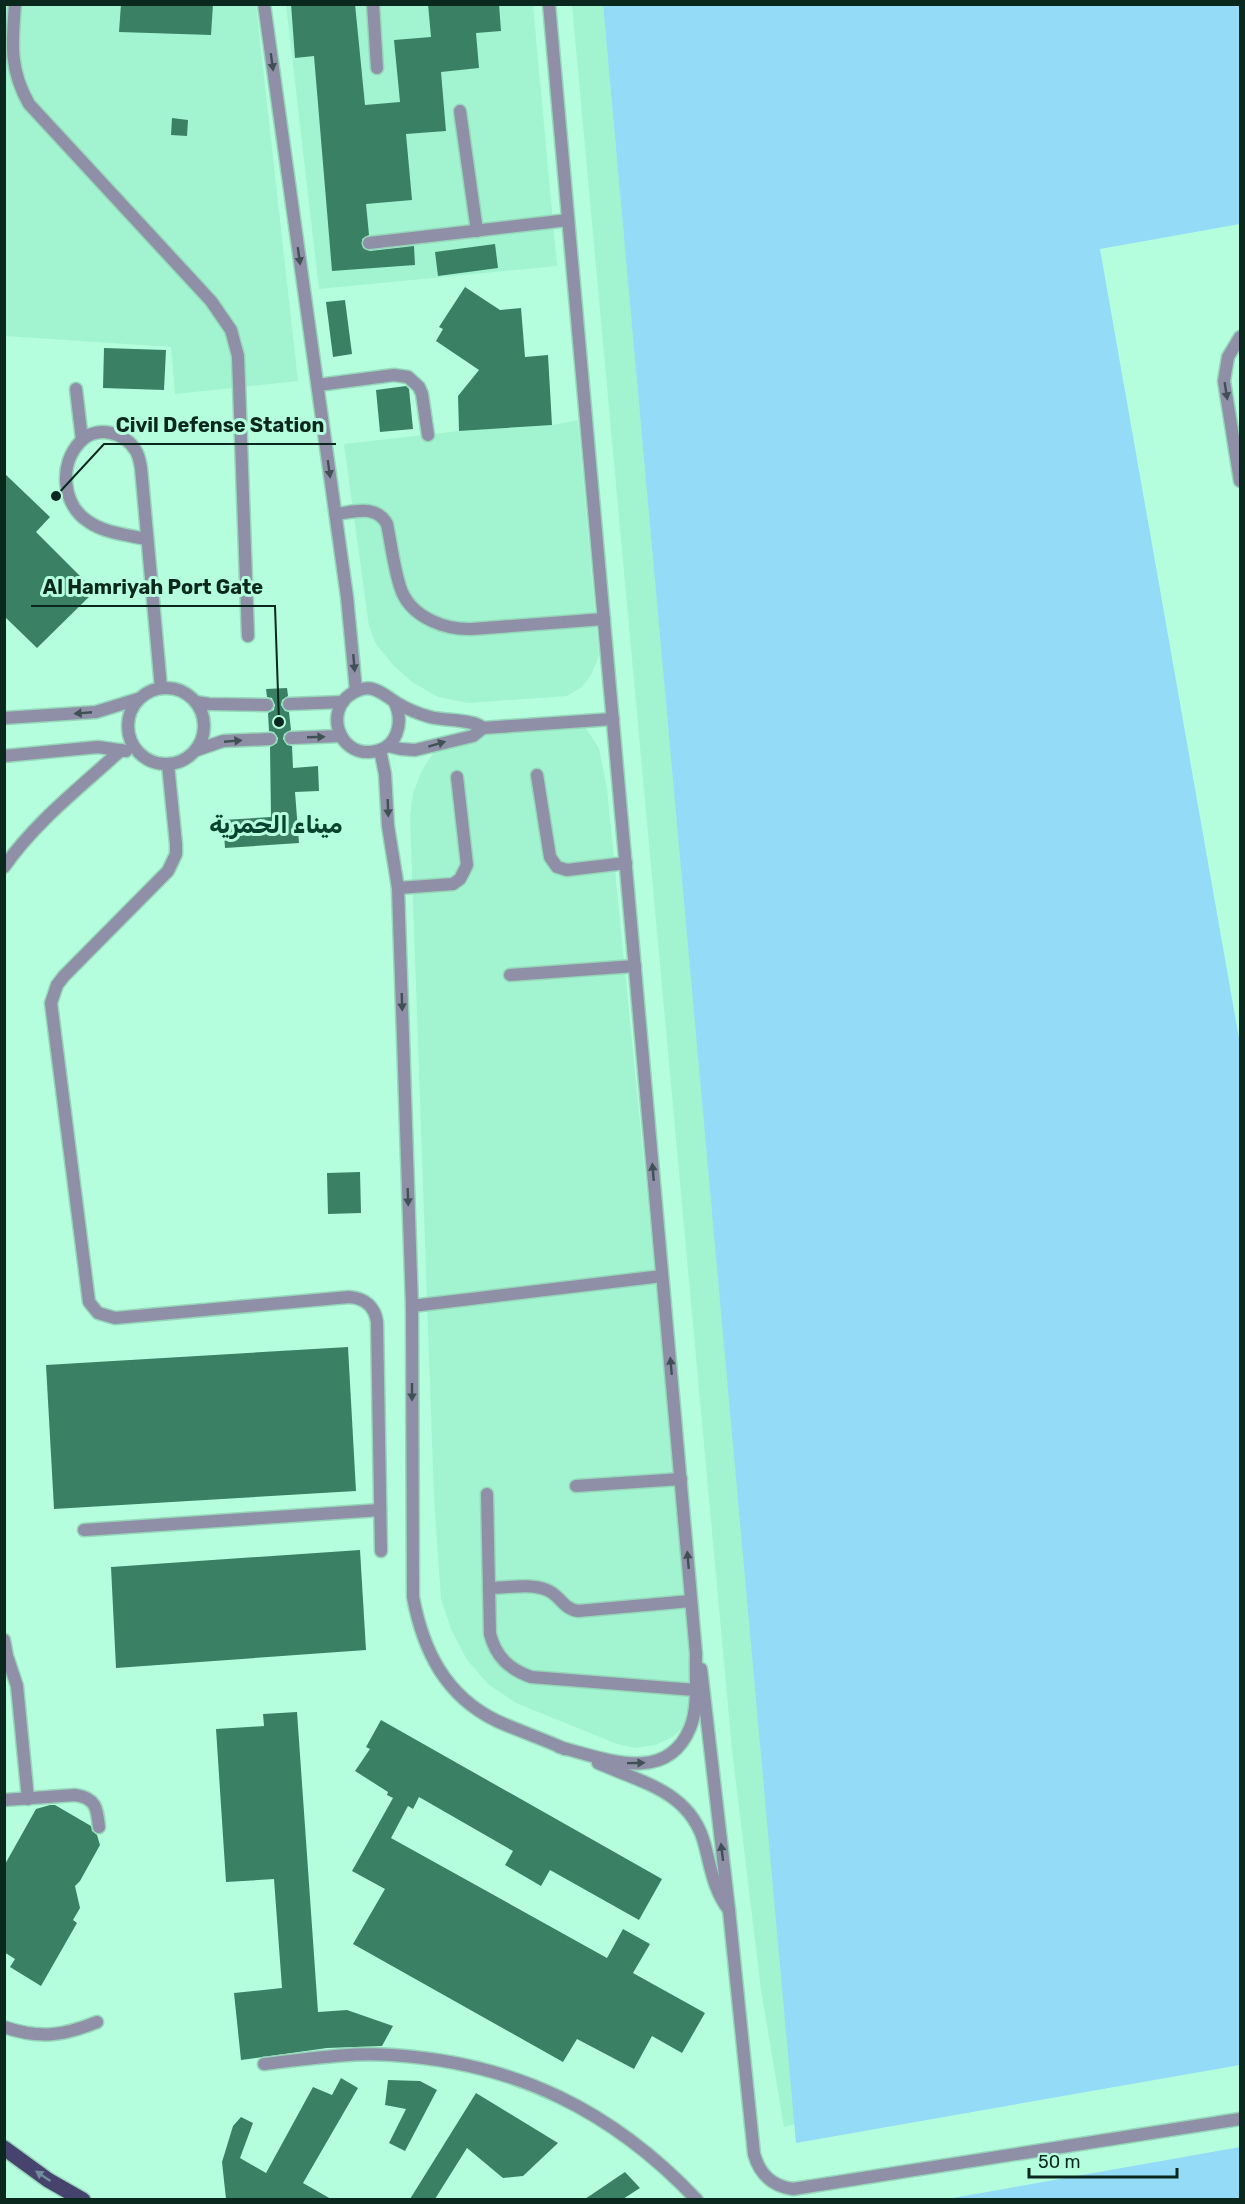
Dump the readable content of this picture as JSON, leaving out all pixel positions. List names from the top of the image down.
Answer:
{
  "districts": ["ميناء الحمرية"],
  "places": ["Civil Defense Station", "Al Hamriyah Port Gate"],
  "scale_bar": "50 m"
}
